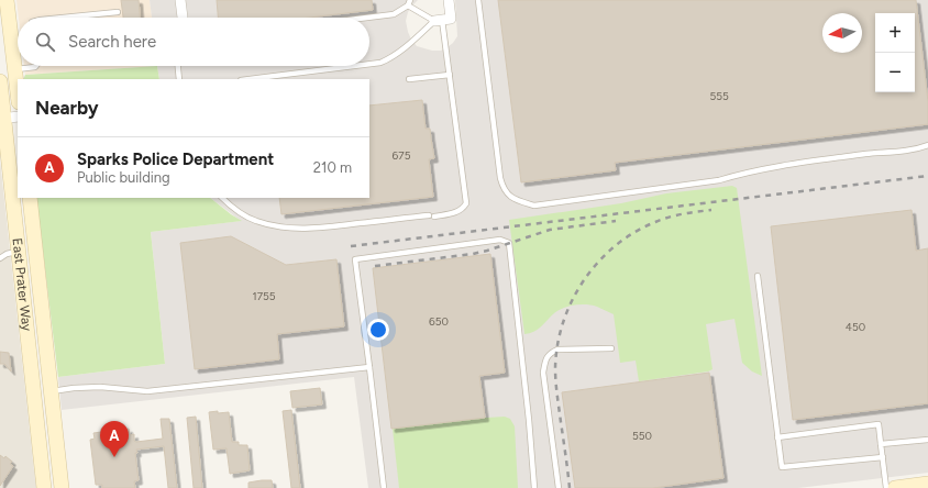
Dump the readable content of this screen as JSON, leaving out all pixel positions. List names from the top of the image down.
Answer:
{
  "streets": {
    "main road": ["East Prater Way"]
  },
  "house_numbers": [
    "555",
    "675",
    "1755",
    "650",
    "450",
    "550"
  ],
  "north": "left",
  "page": {
    "map_buttons": ["+", "−"],
    "search": "Search here",
    "heading": "Nearby",
    "list": [
      {
        "mark": "A",
        "name": "Sparks Police Department",
        "note": "Public building",
        "value": "210 m"
      }
    ],
    "pins": "A"
  }
}
